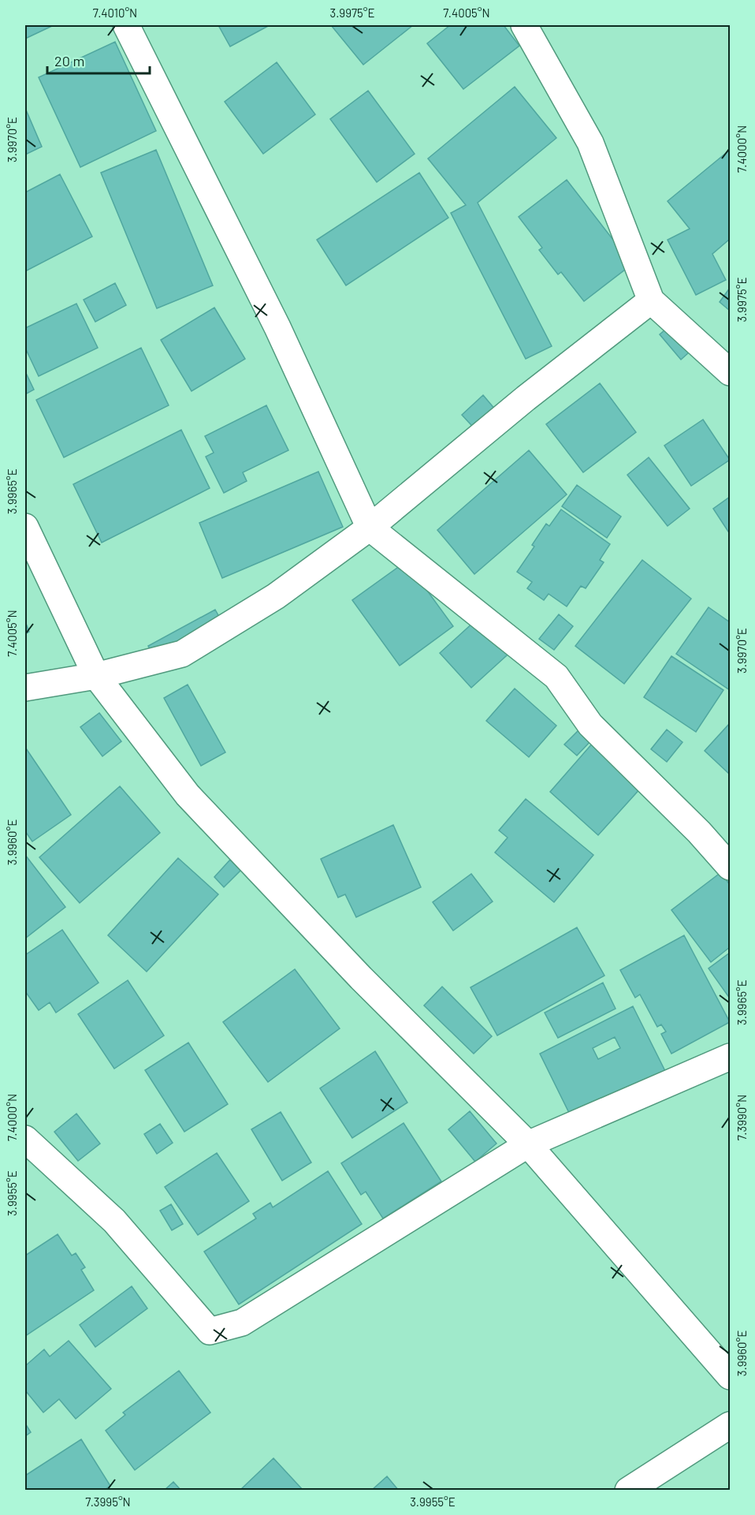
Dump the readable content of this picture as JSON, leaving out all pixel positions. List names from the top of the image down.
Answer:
{
  "scale_bar": "20 m",
  "coordinates": [
    "7.4010°N",
    "3.9975°E",
    "7.4005°N",
    "3.9970°E",
    "7.4000°N",
    "3.9965°E",
    "3.9960°E",
    "7.3990°N",
    "3.9955°E",
    "7.3995°N"
  ]
}
